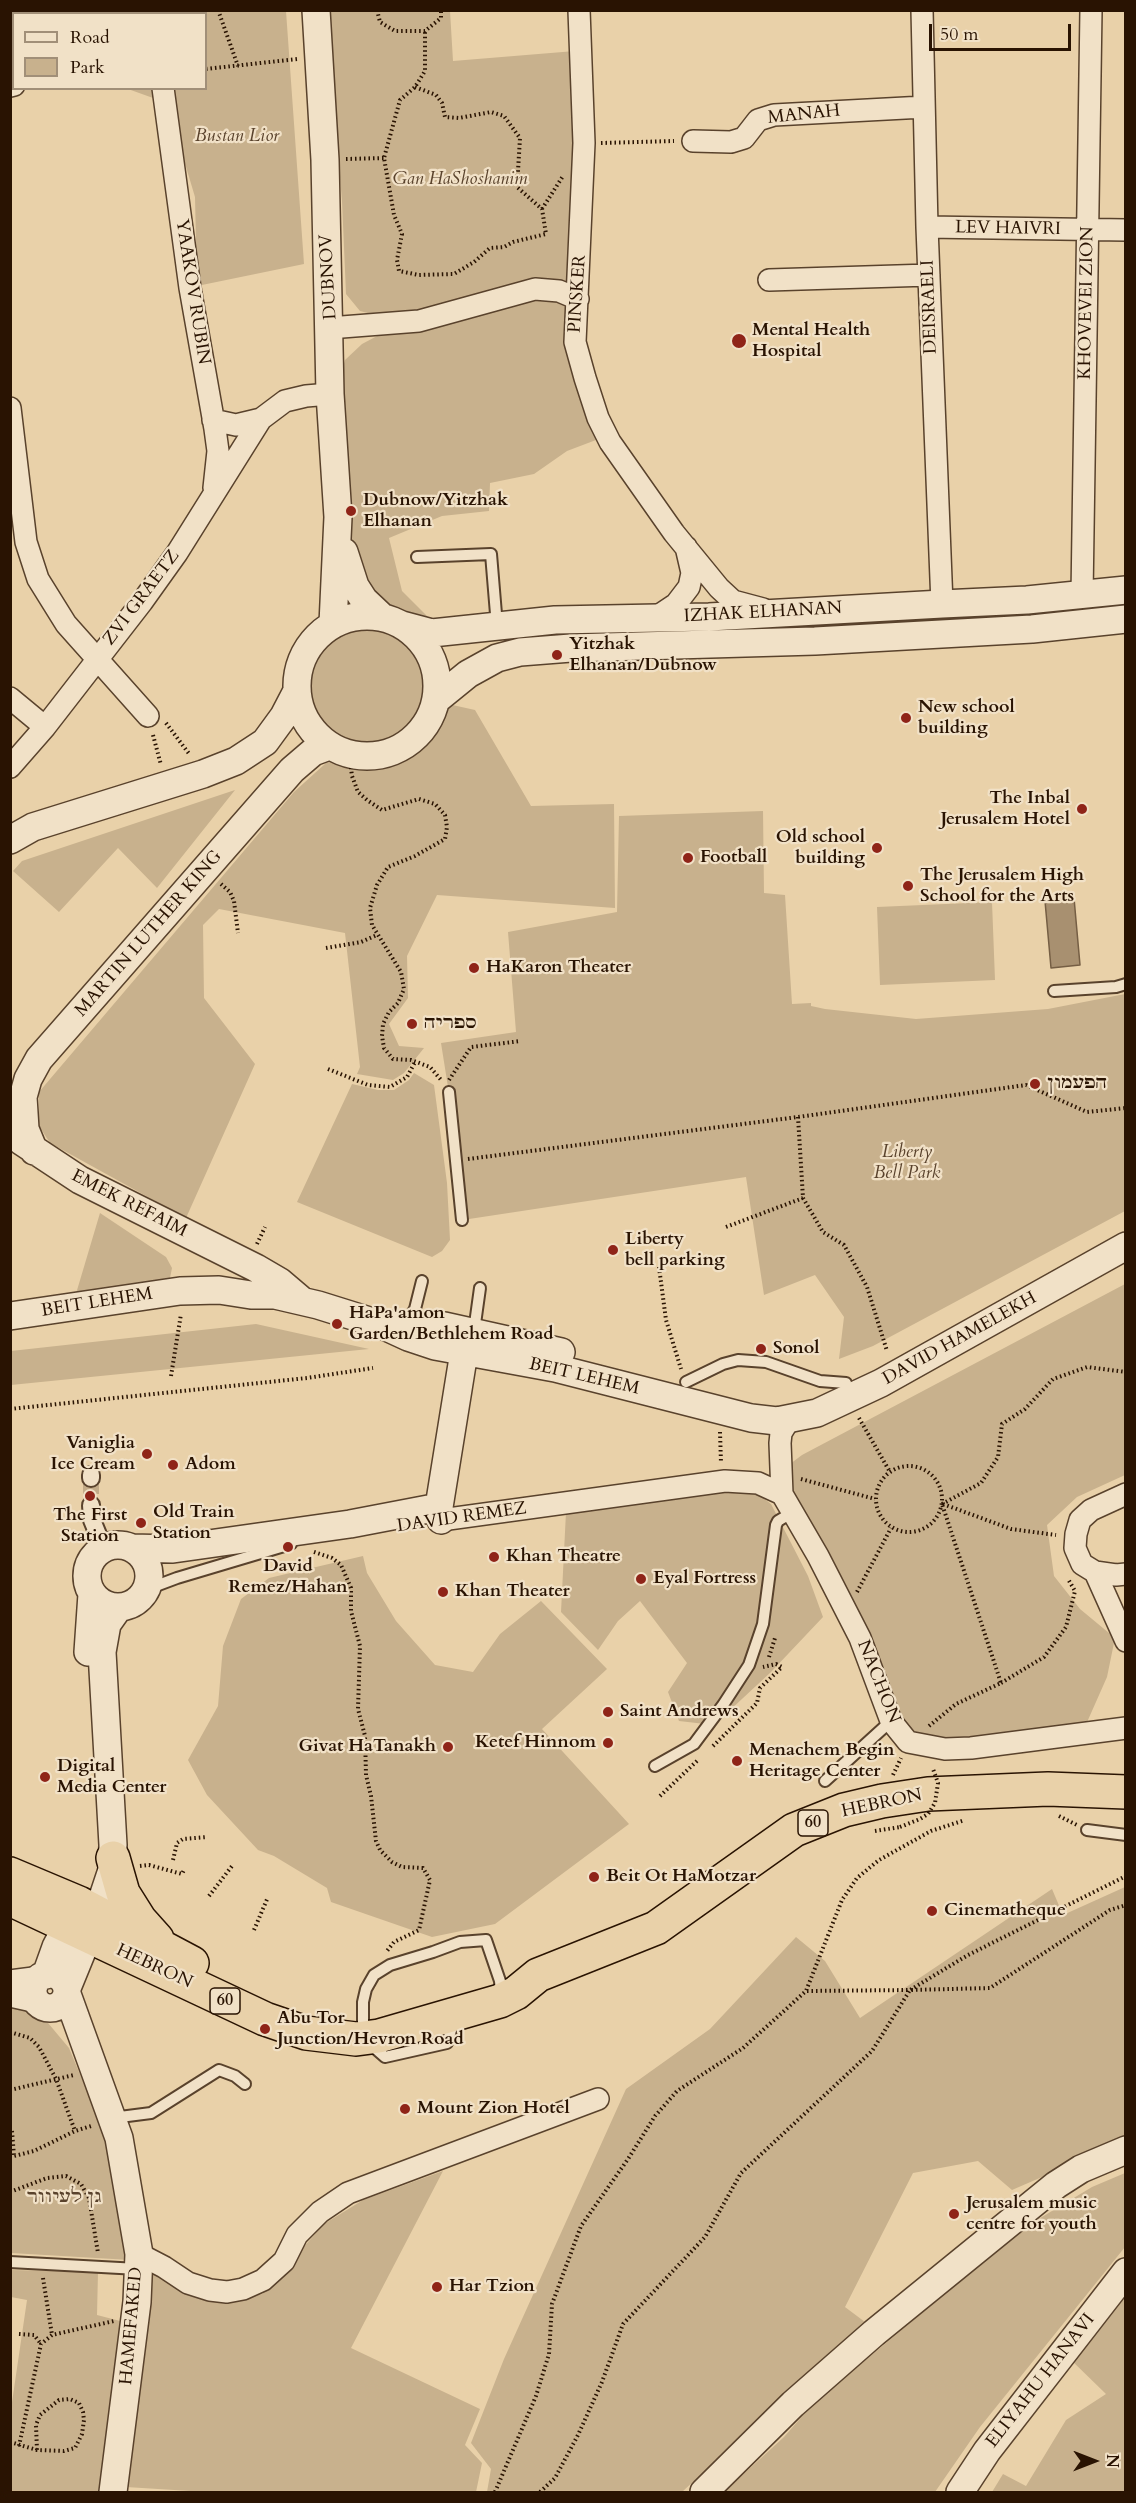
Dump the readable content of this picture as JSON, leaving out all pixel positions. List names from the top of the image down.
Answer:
{
  "streets": {
    "highway": ["HEBRON", "60"],
    "street": [
      "MANAH",
      "LEV HAIVRI",
      "DUBNOV",
      "YAAKOV RUBIN",
      "PINSKER",
      "KHOVEVEI ZION",
      "DEISRAELI",
      "ZVI GRAETZ",
      "IZHAK ELHANAN",
      "MARTIN LUTHER KING",
      "EMEK REFAIM",
      "BEIT LEHEM",
      "DAVID HAMELEKH",
      "DAVID REMEZ",
      "NACHON",
      "HAMEFAKED",
      "ELIYAHU HANAVI"
    ]
  },
  "crossings": [
    ["MANAH", "DEISRAELI"],
    ["LEV HAIVRI", "KHOVEVEI ZION"],
    ["LEV HAIVRI", "DEISRAELI"],
    ["DUBNOV", "PINSKER"],
    ["YAAKOV RUBIN", "ZVI GRAETZ"],
    ["PINSKER", "IZHAK ELHANAN"],
    ["KHOVEVEI ZION", "IZHAK ELHANAN"],
    ["DEISRAELI", "IZHAK ELHANAN"],
    ["IZHAK ELHANAN", "MARTIN LUTHER KING"],
    ["MARTIN LUTHER KING", "EMEK REFAIM"],
    ["EMEK REFAIM", "BEIT LEHEM"],
    ["BEIT LEHEM", "DAVID HAMELEKH"],
    ["BEIT LEHEM", "NACHON"],
    ["DAVID HAMELEKH", "NACHON"],
    ["DAVID REMEZ", "NACHON"]
  ],
  "parks": [
    "Bustan Lior",
    "Gan HaShoshanim",
    "Liberty Bell Park",
    "גן לעיוור"
  ],
  "places": [
    "Mental Health Hospital",
    "Dubnow/Yitzhak Elhanan",
    "Yitzhak Elhanan/Dubnow",
    "New school building",
    "The Inbal Jerusalem Hotel",
    "Old school building",
    "Football",
    "The Jerusalem High School for the Arts",
    "HaKaron Theater",
    "ספריה",
    "הפעמון",
    "Liberty bell parking",
    "HaPa'amon Garden/Bethlehem Road",
    "Sonol",
    "Vaniglia Ice Cream",
    "Adom",
    "The First Station",
    "Old Train Station",
    "David Remez/Hahan",
    "Khan Theatre",
    "Eyal Fortress",
    "Khan Theater",
    "Saint Andrews",
    "Ketef Hinnom",
    "Givat HaTanakh",
    "Menachem Begin Heritage Center",
    "Digital Media Center",
    "Beit Ot HaMotzar",
    "Cinematheque",
    "Abu Tor Junction/Hevron Road",
    "Mount Zion Hotel",
    "Jerusalem music centre for youth",
    "Har Tzion"
  ],
  "legend": ["Road", "Park"],
  "scale_bar": "50 m",
  "north": "right"
}
